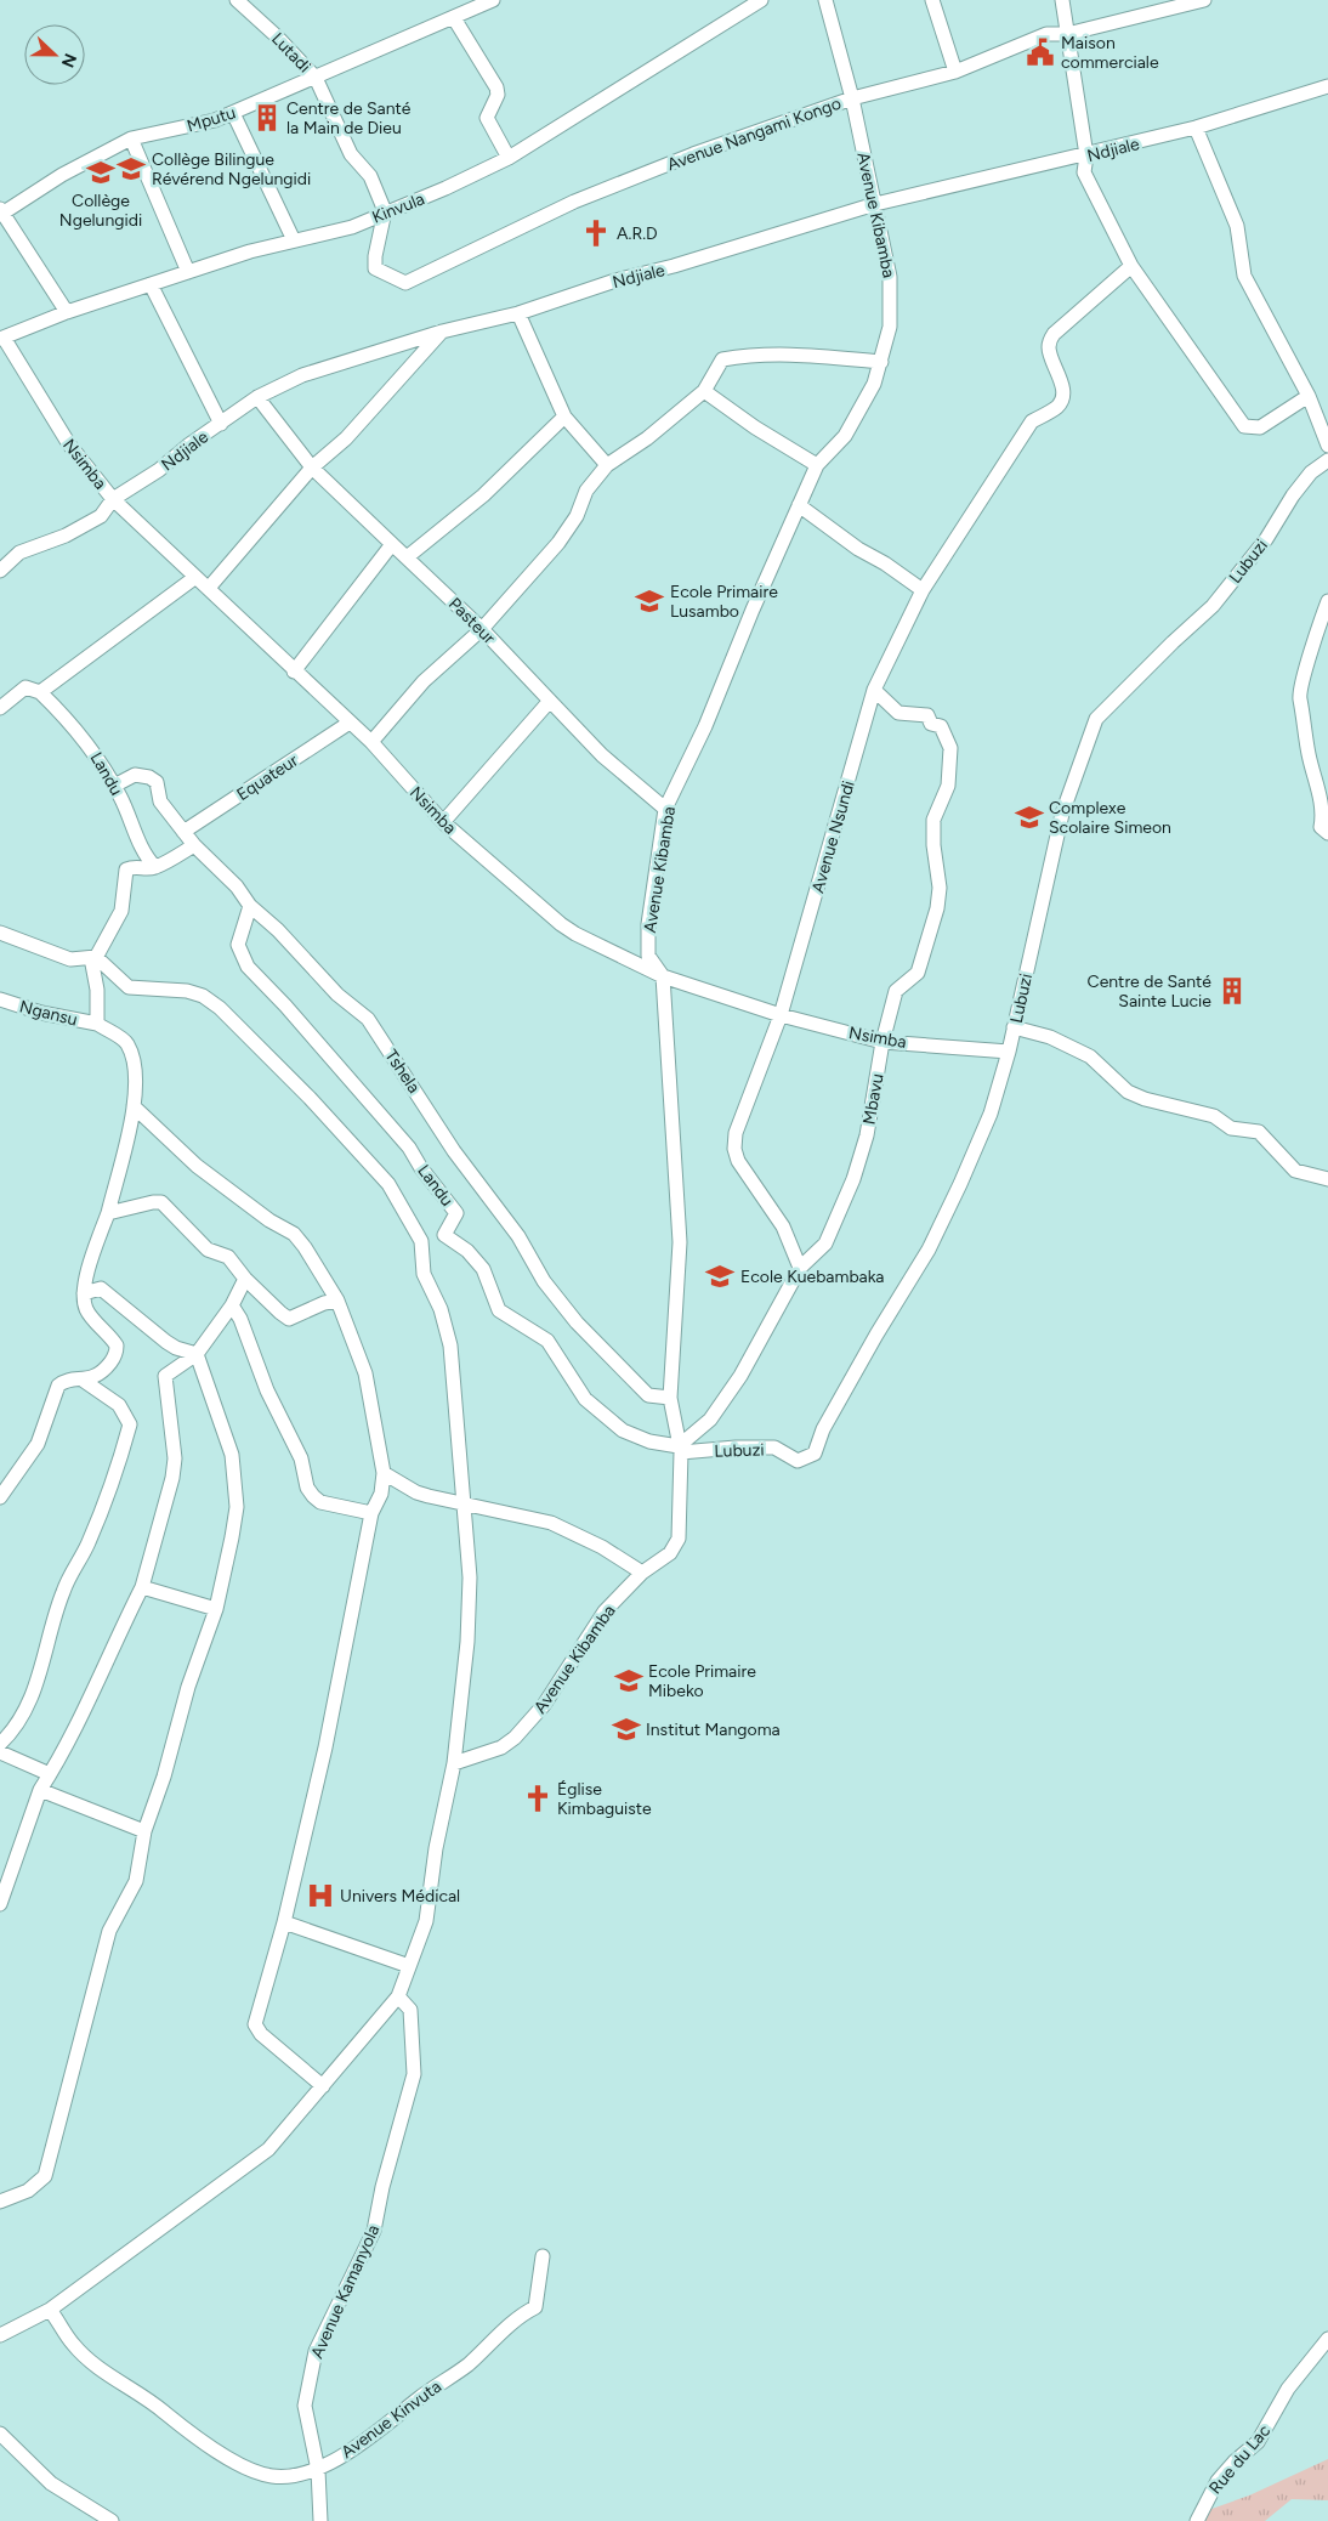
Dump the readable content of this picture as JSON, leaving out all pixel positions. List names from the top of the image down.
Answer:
{
  "streets": {
    "street": [
      "Lutadi",
      "Mputu",
      "Avenue Nangami Kongo",
      "Ndjiale",
      "Kinvula",
      "Avenue Kibamba",
      "Nsimba",
      "Lubuzi",
      "Pasteur",
      "Landu",
      "Equateur",
      "Avenue Nsundi",
      "Ngansu",
      "Tshela",
      "Mbavu",
      "Avenue Kamanyola",
      "Avenue Kinvuta",
      "Rue du Lac"
    ]
  },
  "crossings": [
    ["Lutadi", "Mputu"],
    ["Lutadi", "Avenue Nangami Kongo"],
    ["Lutadi", "Kinvula"],
    ["Avenue Nangami Kongo", "Kinvula"],
    ["Avenue Nangami Kongo", "Avenue Kibamba"],
    ["Ndjiale", "Avenue Kibamba"],
    ["Ndjiale", "Nsimba"],
    ["Ndjiale", "Pasteur"],
    ["Kinvula", "Nsimba"],
    ["Avenue Kibamba", "Nsimba"],
    ["Avenue Kibamba", "Lubuzi"],
    ["Avenue Kibamba", "Pasteur"],
    ["Avenue Kibamba", "Landu"],
    ["Avenue Kibamba", "Tshela"],
    ["Avenue Kibamba", "Mbavu"],
    ["Nsimba", "Lubuzi"],
    ["Nsimba", "Equateur"],
    ["Nsimba", "Avenue Nsundi"],
    ["Nsimba", "Mbavu"],
    ["Lubuzi", "Landu"],
    ["Lubuzi", "Mbavu"],
    ["Landu", "Tshela"],
    ["Landu", "Mbavu"],
    ["Equateur", "Tshela"],
    ["Avenue Nsundi", "Mbavu"],
    ["Avenue Kamanyola", "Avenue Kinvuta"]
  ],
  "places": {
    "public building": ["Maison commerciale"],
    "building": ["Centre de Santé la Main de Dieu", "Centre de Santé Sainte Lucie"],
    "school or university": [
      "Collège Bilingue Révérend Ngelungidi",
      "Collège Ngelungidi",
      "Ecole Primaire Lusambo",
      "Complexe Scolaire Simeon",
      "Ecole Kuebambaka",
      "Ecole Primaire Mibeko",
      "Institut Mangoma"
    ],
    "church": ["A.R.D", "Église Kimbaguiste"],
    "hospital": ["Univers Médical"]
  },
  "north": "right"
}
